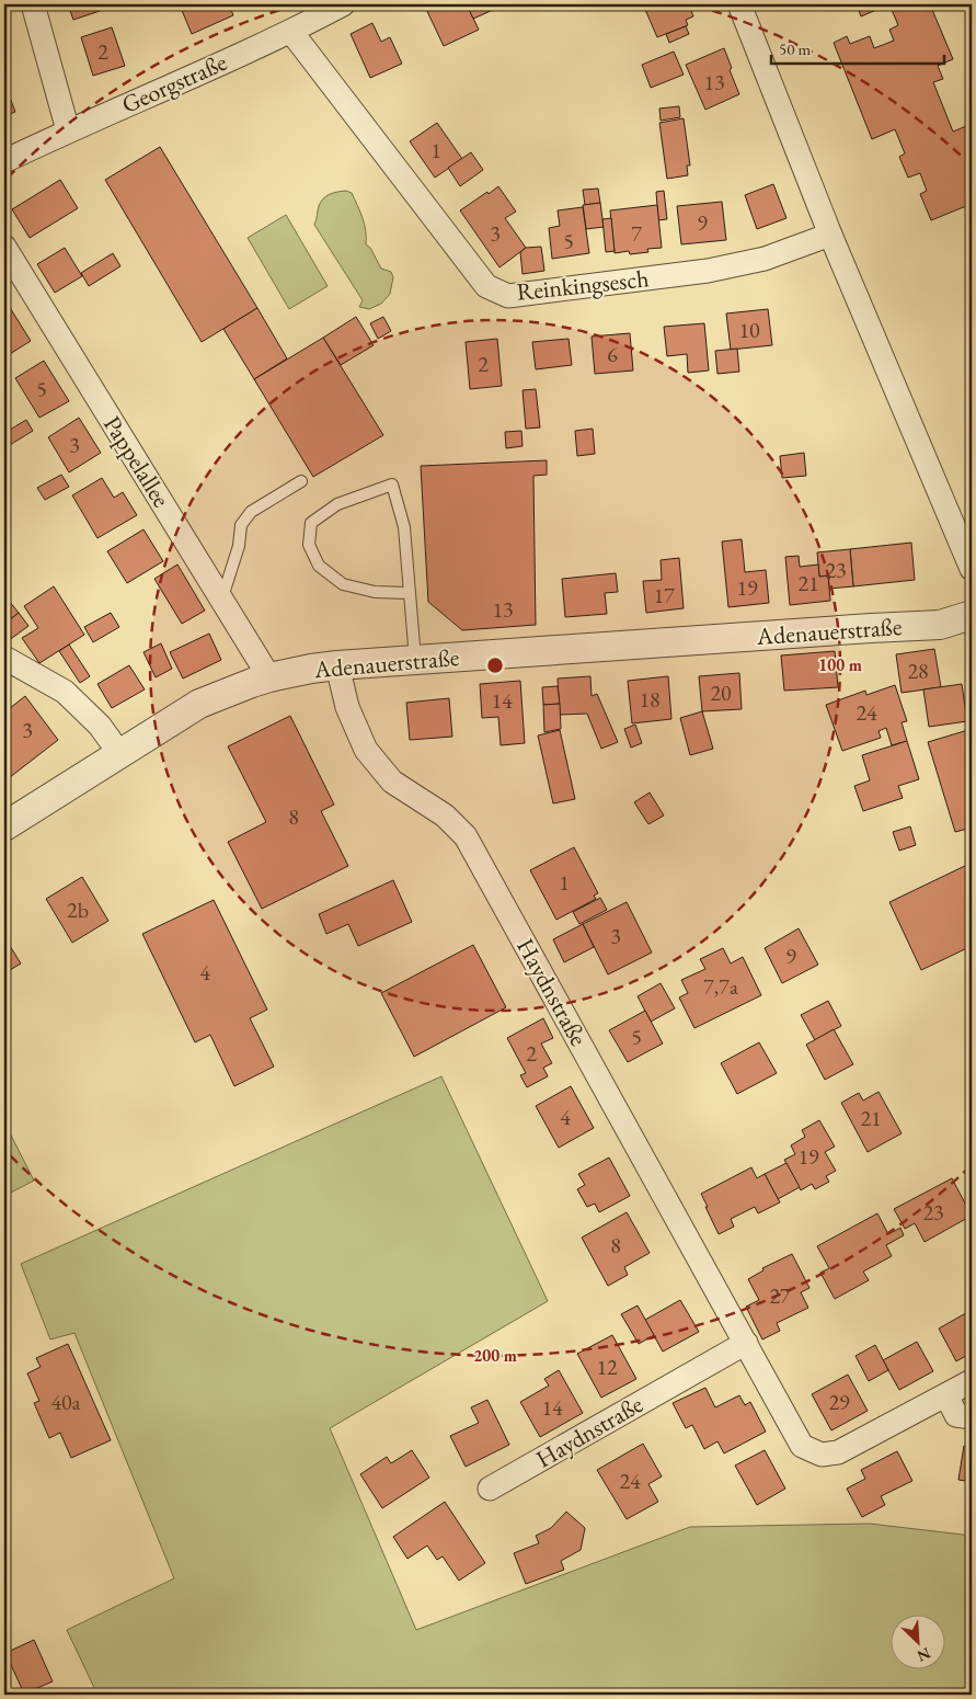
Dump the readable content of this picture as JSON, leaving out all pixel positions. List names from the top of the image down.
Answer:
{
  "streets": {
    "street": [
      "Georgstraße",
      "Reinkingsesch",
      "Pappelallee",
      "Adenauerstraße",
      "Haydnstraße"
    ]
  },
  "crossings": [
    ["Georgstraße", "Reinkingsesch"],
    ["Pappelallee", "Adenauerstraße"],
    ["Adenauerstraße", "Haydnstraße"]
  ],
  "house_numbers": [
    "2",
    "13",
    "1",
    "9",
    "3",
    "7",
    "5",
    "10",
    "6",
    "2",
    "5",
    "3",
    "23",
    "21",
    "19",
    "17",
    "13",
    "28",
    "20",
    "18",
    "14",
    "24",
    "3",
    "8",
    "1",
    "2b",
    "3",
    "9",
    "4",
    "7,7a",
    "5",
    "2",
    "4",
    "21",
    "19",
    "23",
    "8",
    "27",
    "12",
    "40a",
    "29",
    "14",
    "24"
  ],
  "scale_bar": "50 m",
  "north": "bottom right",
  "rings": ["100 m", "200 m"]
}
